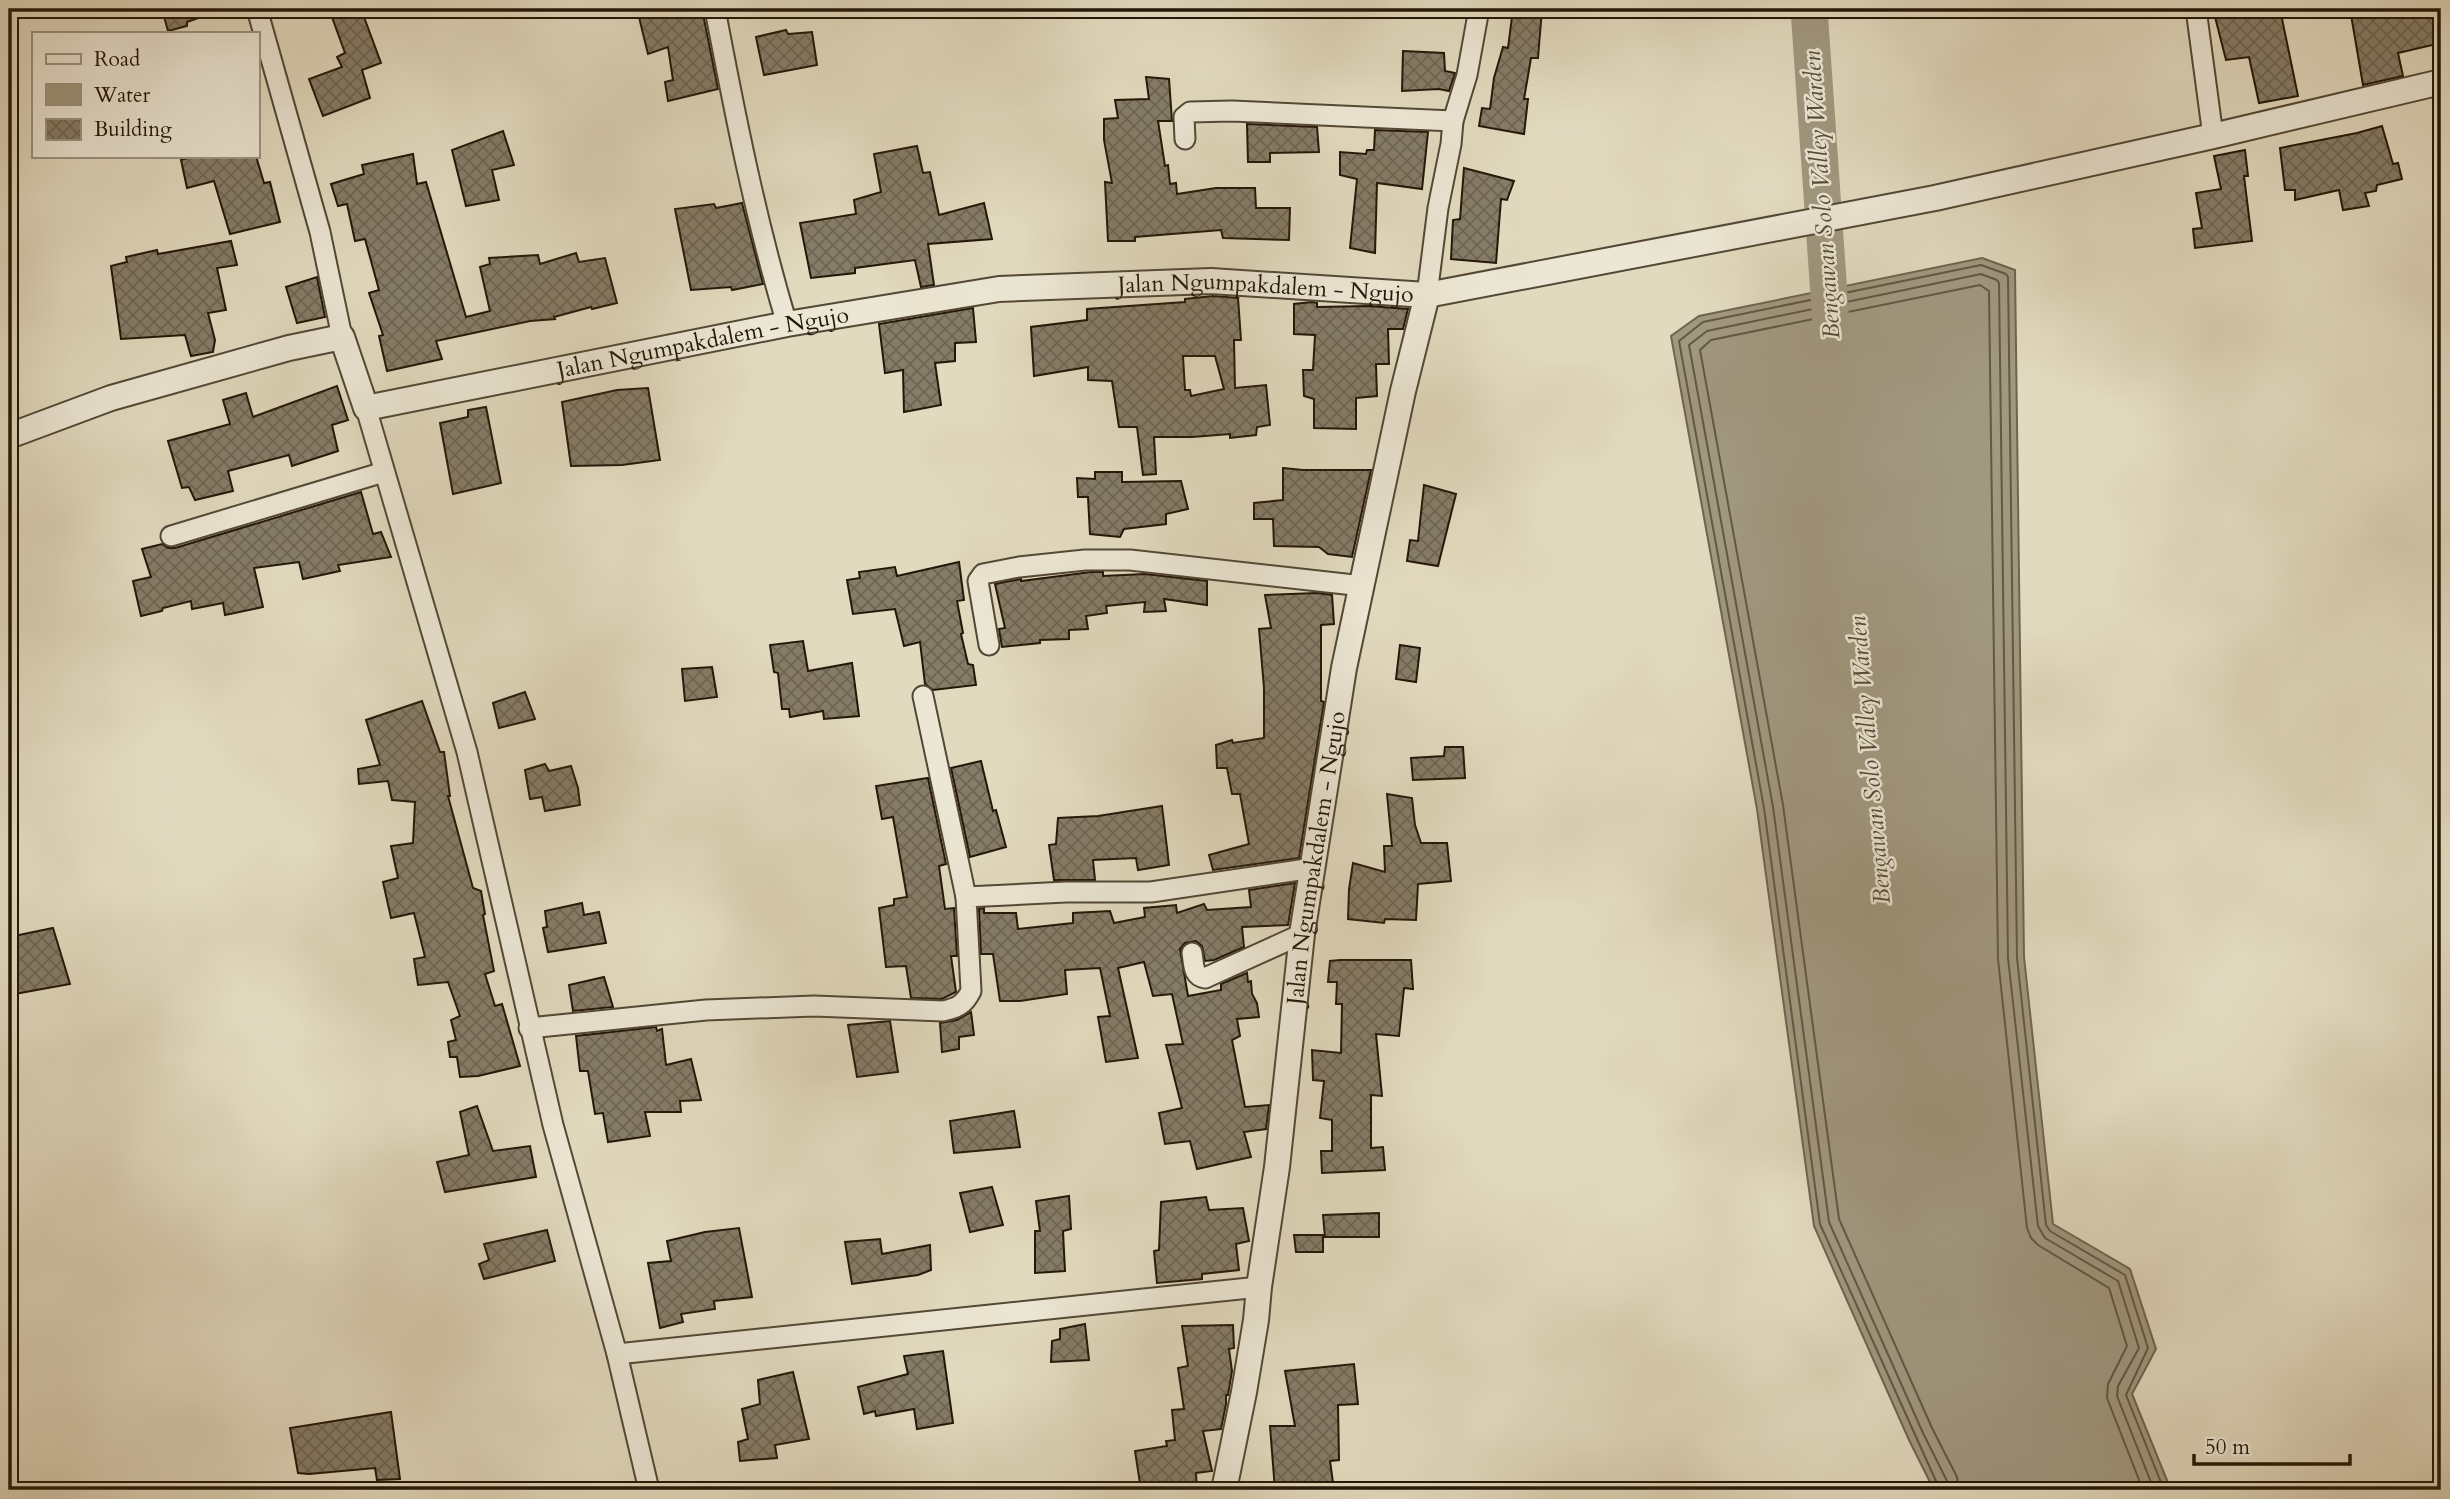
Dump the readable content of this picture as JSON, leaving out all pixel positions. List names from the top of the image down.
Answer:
{
  "streets": {
    "street": ["Jalan Ngumpakdalem - Ngujo"]
  },
  "water": ["Bengawan Solo Valley Warden"],
  "legend": ["Road", "Water", "Building"],
  "scale_bar": "50 m"
}
